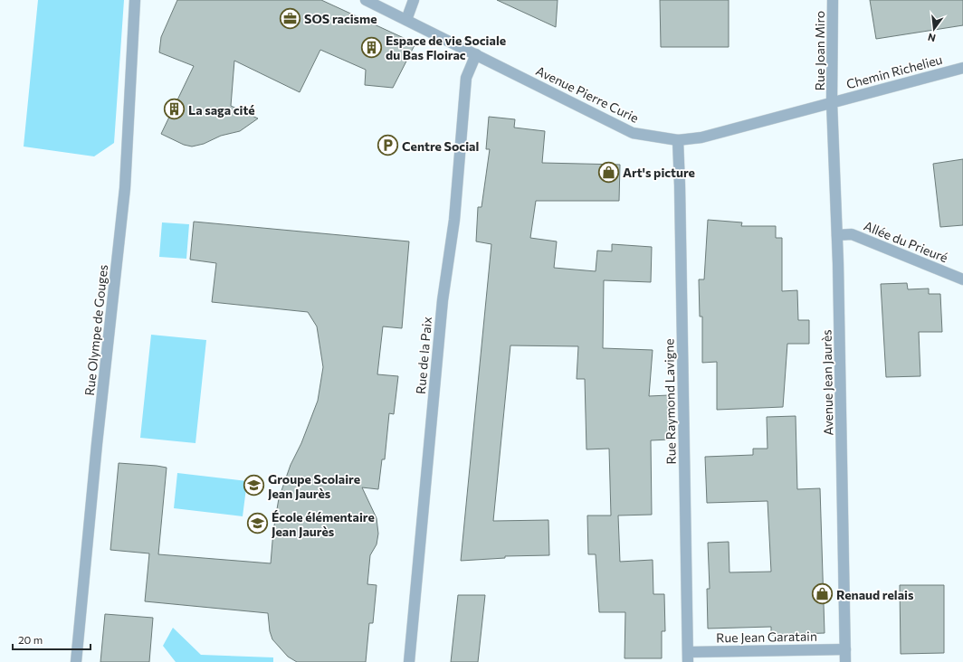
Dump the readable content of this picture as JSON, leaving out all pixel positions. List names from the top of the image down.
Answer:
{
  "streets": {
    "street": [
      "Rue Joan Miro",
      "Chemin Richelieu",
      "Avenue Pierre Curie",
      "Allée du Prieuré",
      "Rue Olympe de Gouges",
      "Rue de la Paix",
      "Avenue Jean Jaurès",
      "Rue Raymond Lavigne",
      "Rue Jean Garatain"
    ]
  },
  "crossings": [
    ["Rue Joan Miro", "Chemin Richelieu"],
    ["Rue Joan Miro", "Avenue Pierre Curie"],
    ["Rue Joan Miro", "Avenue Jean Jaurès"],
    ["Chemin Richelieu", "Avenue Pierre Curie"],
    ["Chemin Richelieu", "Avenue Jean Jaurès"],
    ["Avenue Pierre Curie", "Rue de la Paix"],
    ["Avenue Pierre Curie", "Avenue Jean Jaurès"],
    ["Avenue Pierre Curie", "Rue Raymond Lavigne"],
    ["Allée du Prieuré", "Avenue Jean Jaurès"],
    ["Avenue Jean Jaurès", "Rue Jean Garatain"],
    ["Rue Raymond Lavigne", "Rue Jean Garatain"]
  ],
  "places": {
    "office": ["SOS racisme"],
    "building": ["Espace de vie Sociale du Bas Floirac", "La saga cité"],
    "parking": ["Centre Social"],
    "shop": ["Art's picture", "Renaud relais"],
    "school or university": ["Groupe Scolaire Jean Jaurès", "École élémentaire Jean Jaurès"]
  },
  "scale_bar": "20 m",
  "north": "bottom"
}
